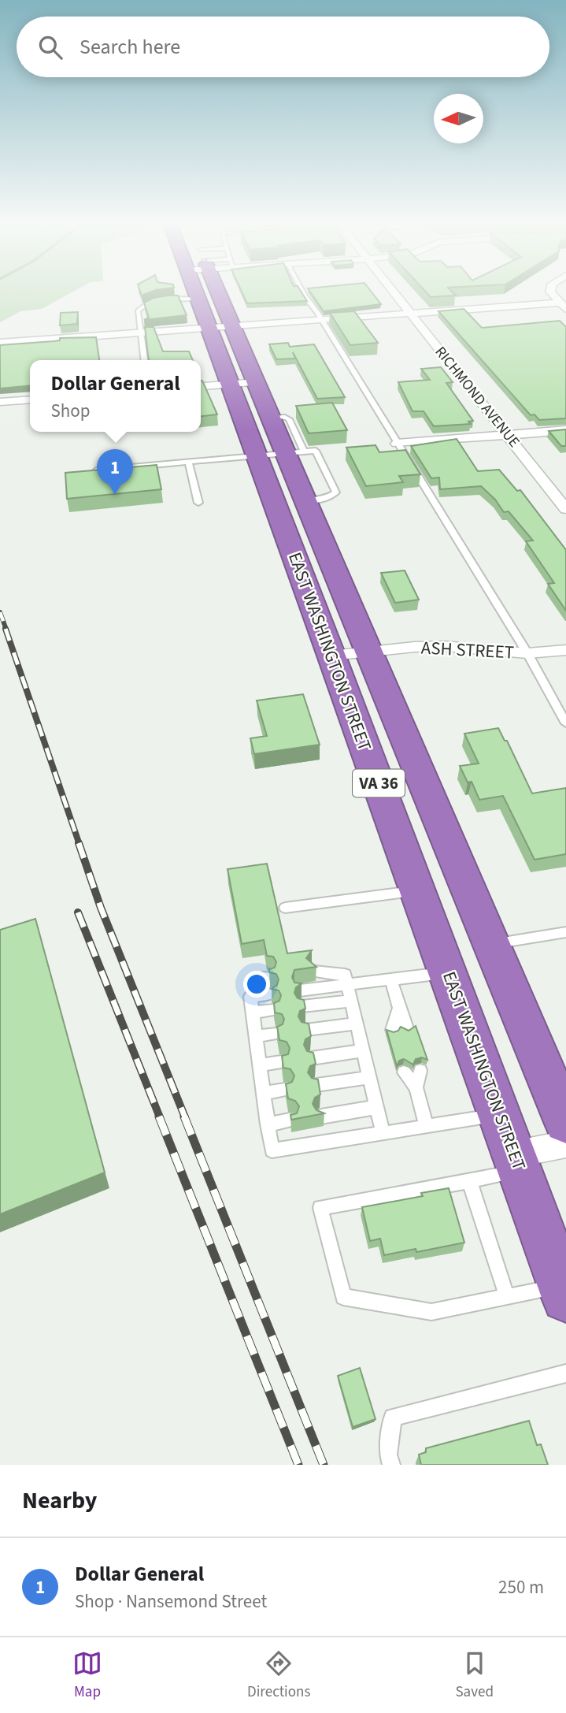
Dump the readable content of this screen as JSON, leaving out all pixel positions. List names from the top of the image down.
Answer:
{
  "streets": {
    "highway": ["EAST WASHINGTON STREET", "VA 36"],
    "street": ["RICHMOND AVENUE", "ASH STREET"]
  },
  "crossings": [
    ["ASH STREET", "EAST WASHINGTON STREET"]
  ],
  "north": "left",
  "page": {
    "search": "Search here",
    "popup": ["Dollar General", "Shop"],
    "pins": "1",
    "heading": "Nearby",
    "list": [
      {
        "mark": "1",
        "name": "Dollar General",
        "note": "Shop · Nansemond Street",
        "value": "250 m"
      }
    ],
    "nav": ["Map", "Directions", "Saved"]
  }
}
